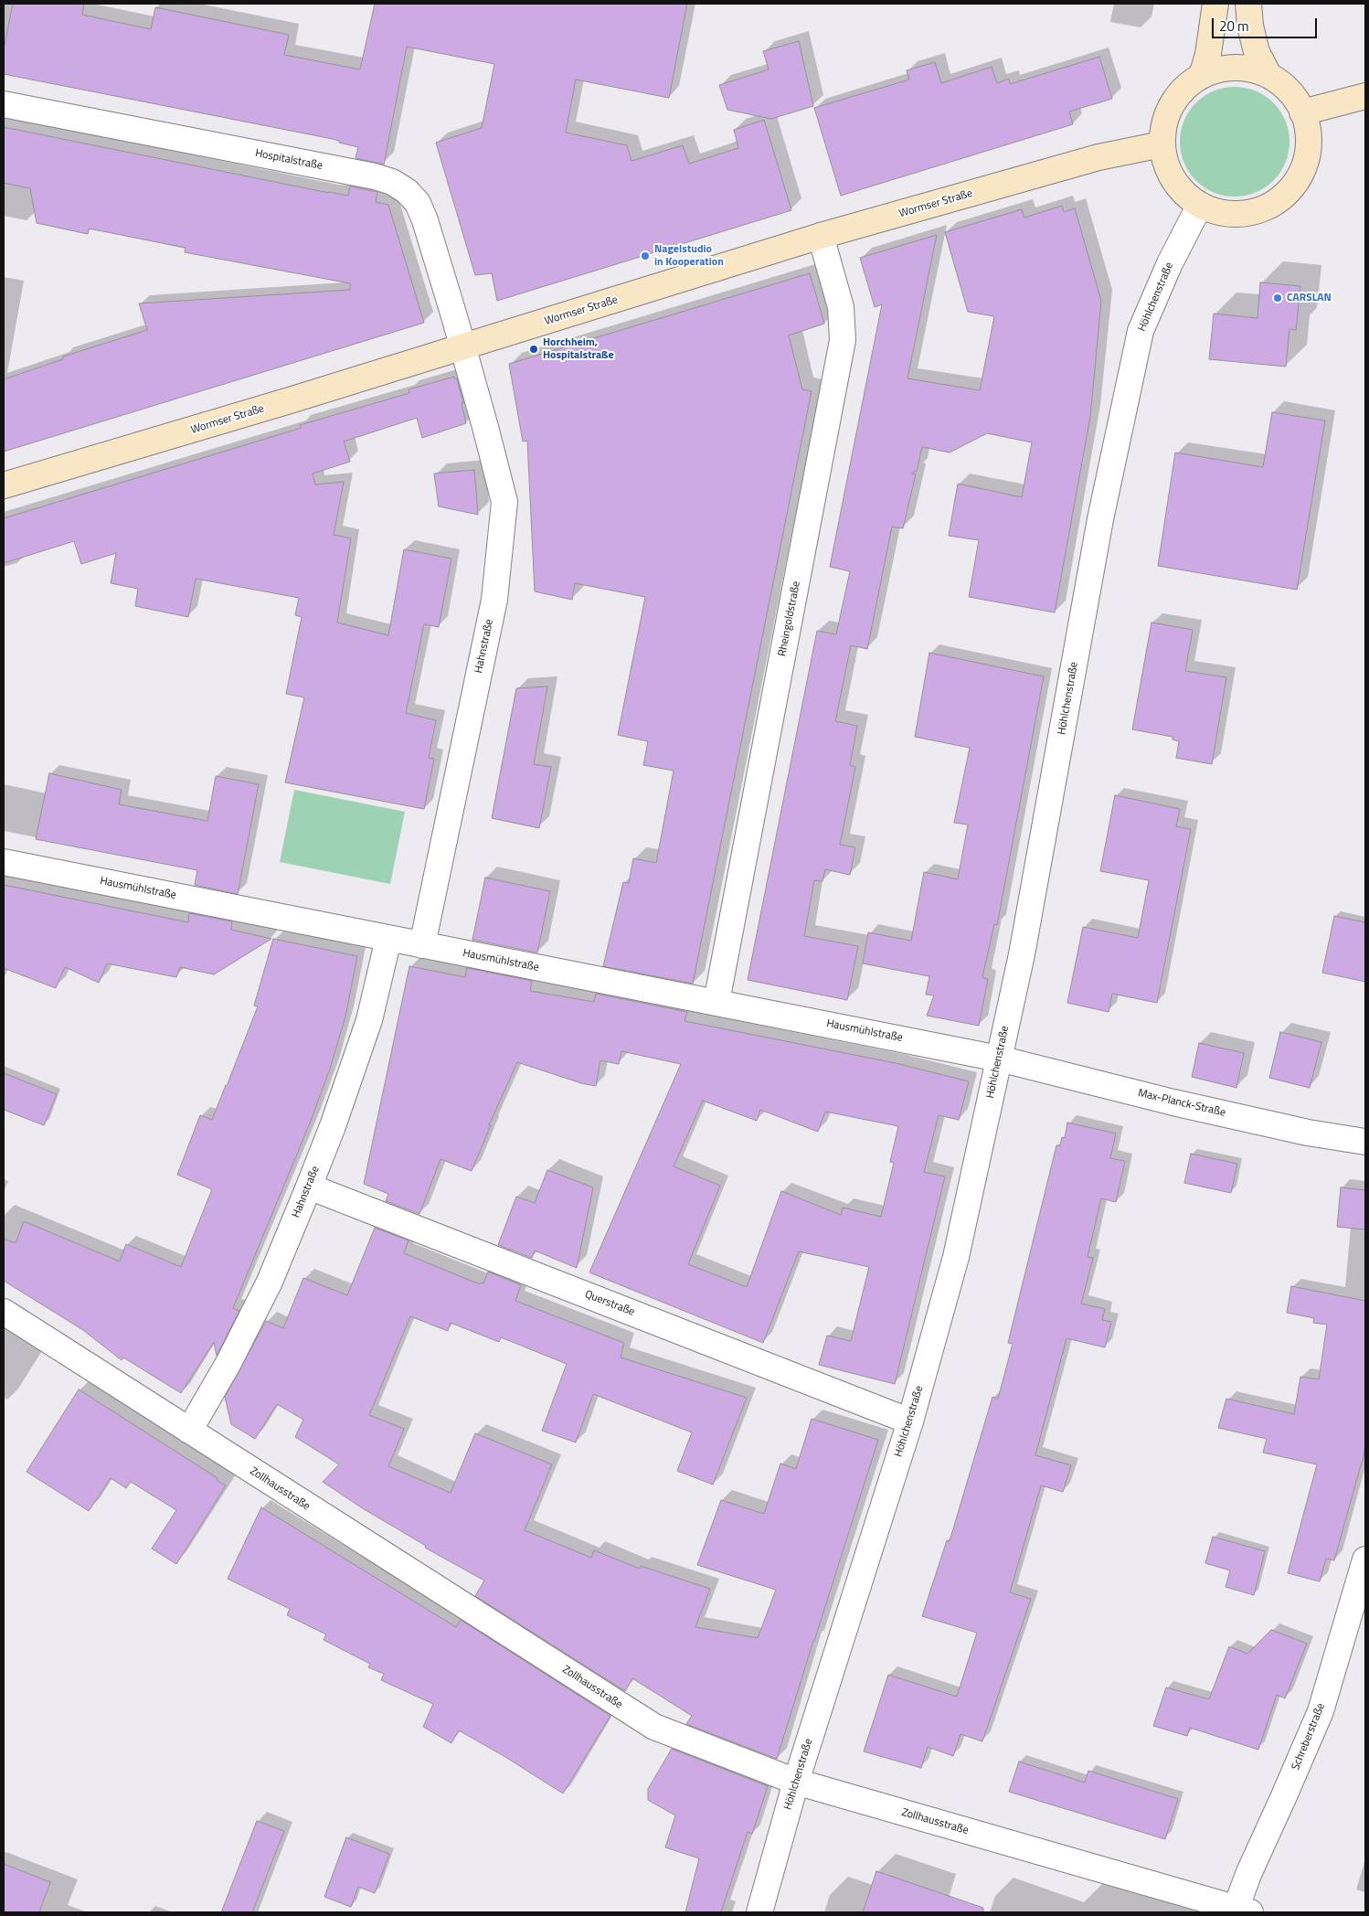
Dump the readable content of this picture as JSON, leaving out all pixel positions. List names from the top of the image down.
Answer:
{
  "streets": {
    "main road": ["Wormser Straße"],
    "street": [
      "Hospitalstraße",
      "Höhlchenstraße",
      "Rheingoldstraße",
      "Hahnstraße",
      "Hausmühlstraße",
      "Max-Planck-Straße",
      "Querstraße",
      "Zollhausstraße",
      "Schreberstraße"
    ]
  },
  "crossings": [
    ["Hospitalstraße", "Wormser Straße"],
    ["Hospitalstraße", "Hahnstraße"],
    ["Wormser Straße", "Höhlchenstraße"],
    ["Wormser Straße", "Rheingoldstraße"],
    ["Wormser Straße", "Hahnstraße"],
    ["Höhlchenstraße", "Hausmühlstraße"],
    ["Höhlchenstraße", "Max-Planck-Straße"],
    ["Höhlchenstraße", "Querstraße"],
    ["Höhlchenstraße", "Zollhausstraße"],
    ["Rheingoldstraße", "Hausmühlstraße"],
    ["Hahnstraße", "Hausmühlstraße"],
    ["Hahnstraße", "Querstraße"],
    ["Hahnstraße", "Zollhausstraße"],
    ["Hausmühlstraße", "Max-Planck-Straße"],
    ["Zollhausstraße", "Schreberstraße"]
  ],
  "places": ["Nagelstudio in Kooperation", "CARSLAN", "Horchheim, Hospitalstraße"],
  "scale_bar": "20 m"
}
